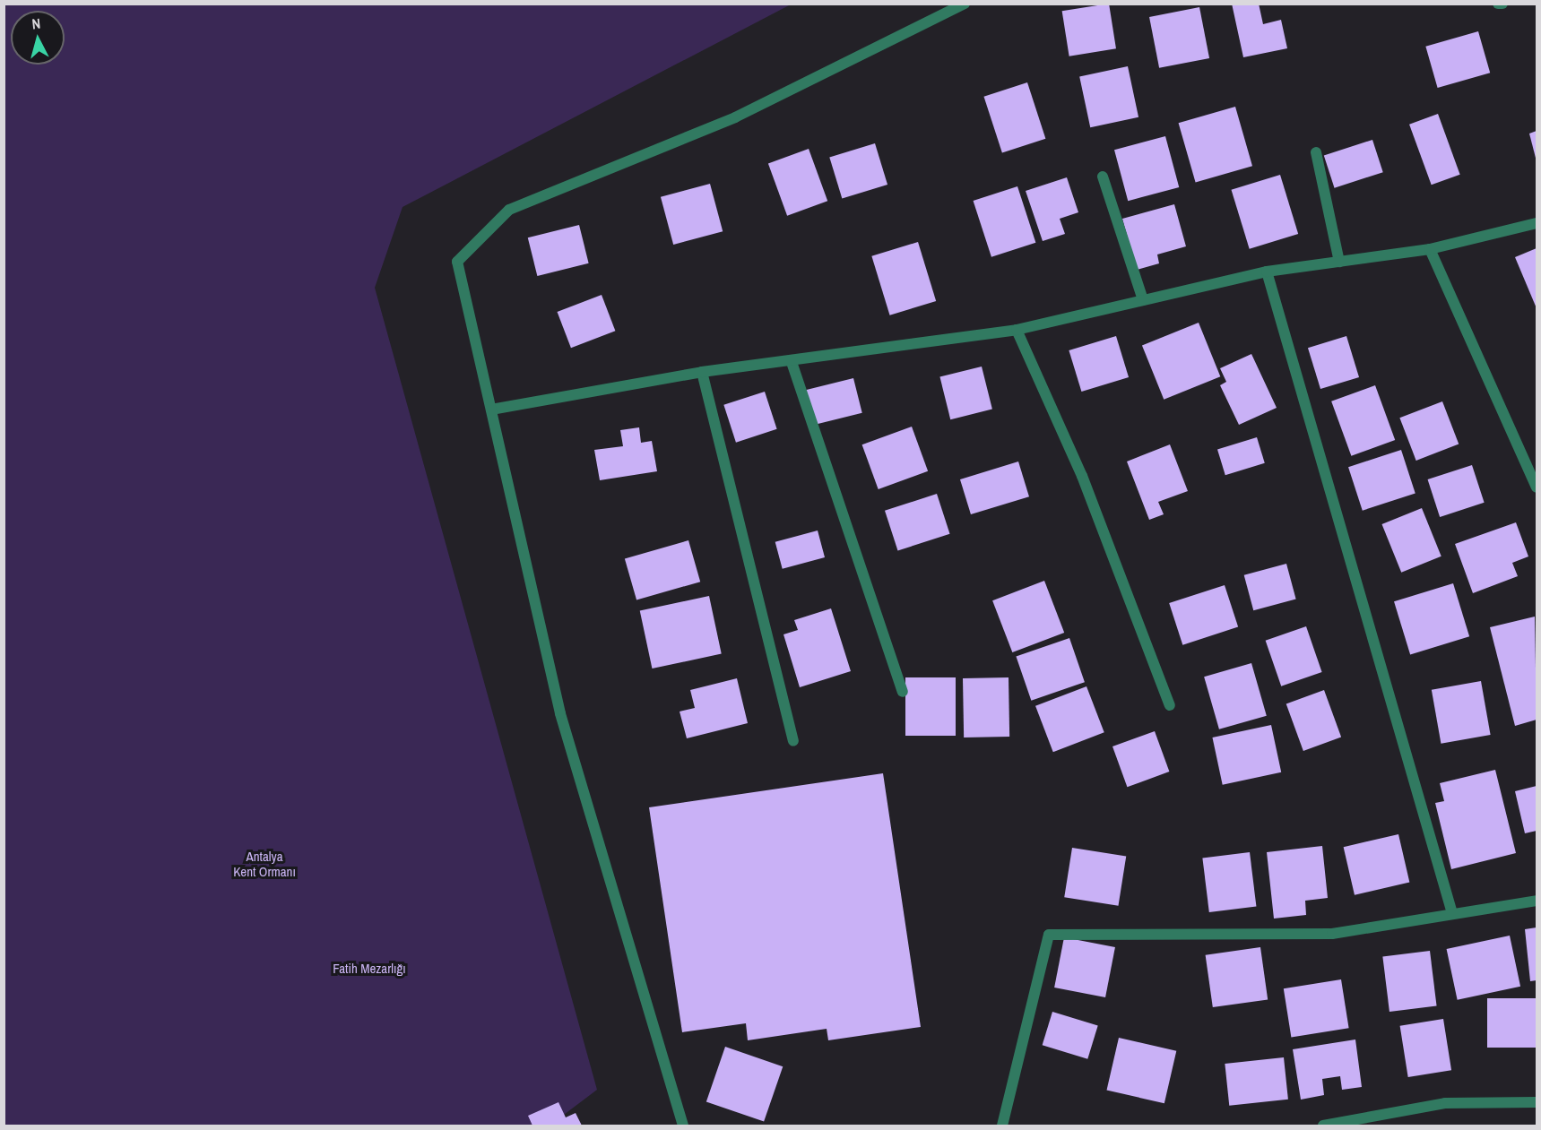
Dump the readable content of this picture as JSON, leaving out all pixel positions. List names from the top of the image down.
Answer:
{
  "parks": ["Antalya Kent Ormanı", "Fatih Mezarlığı"],
  "north": "top"
}
